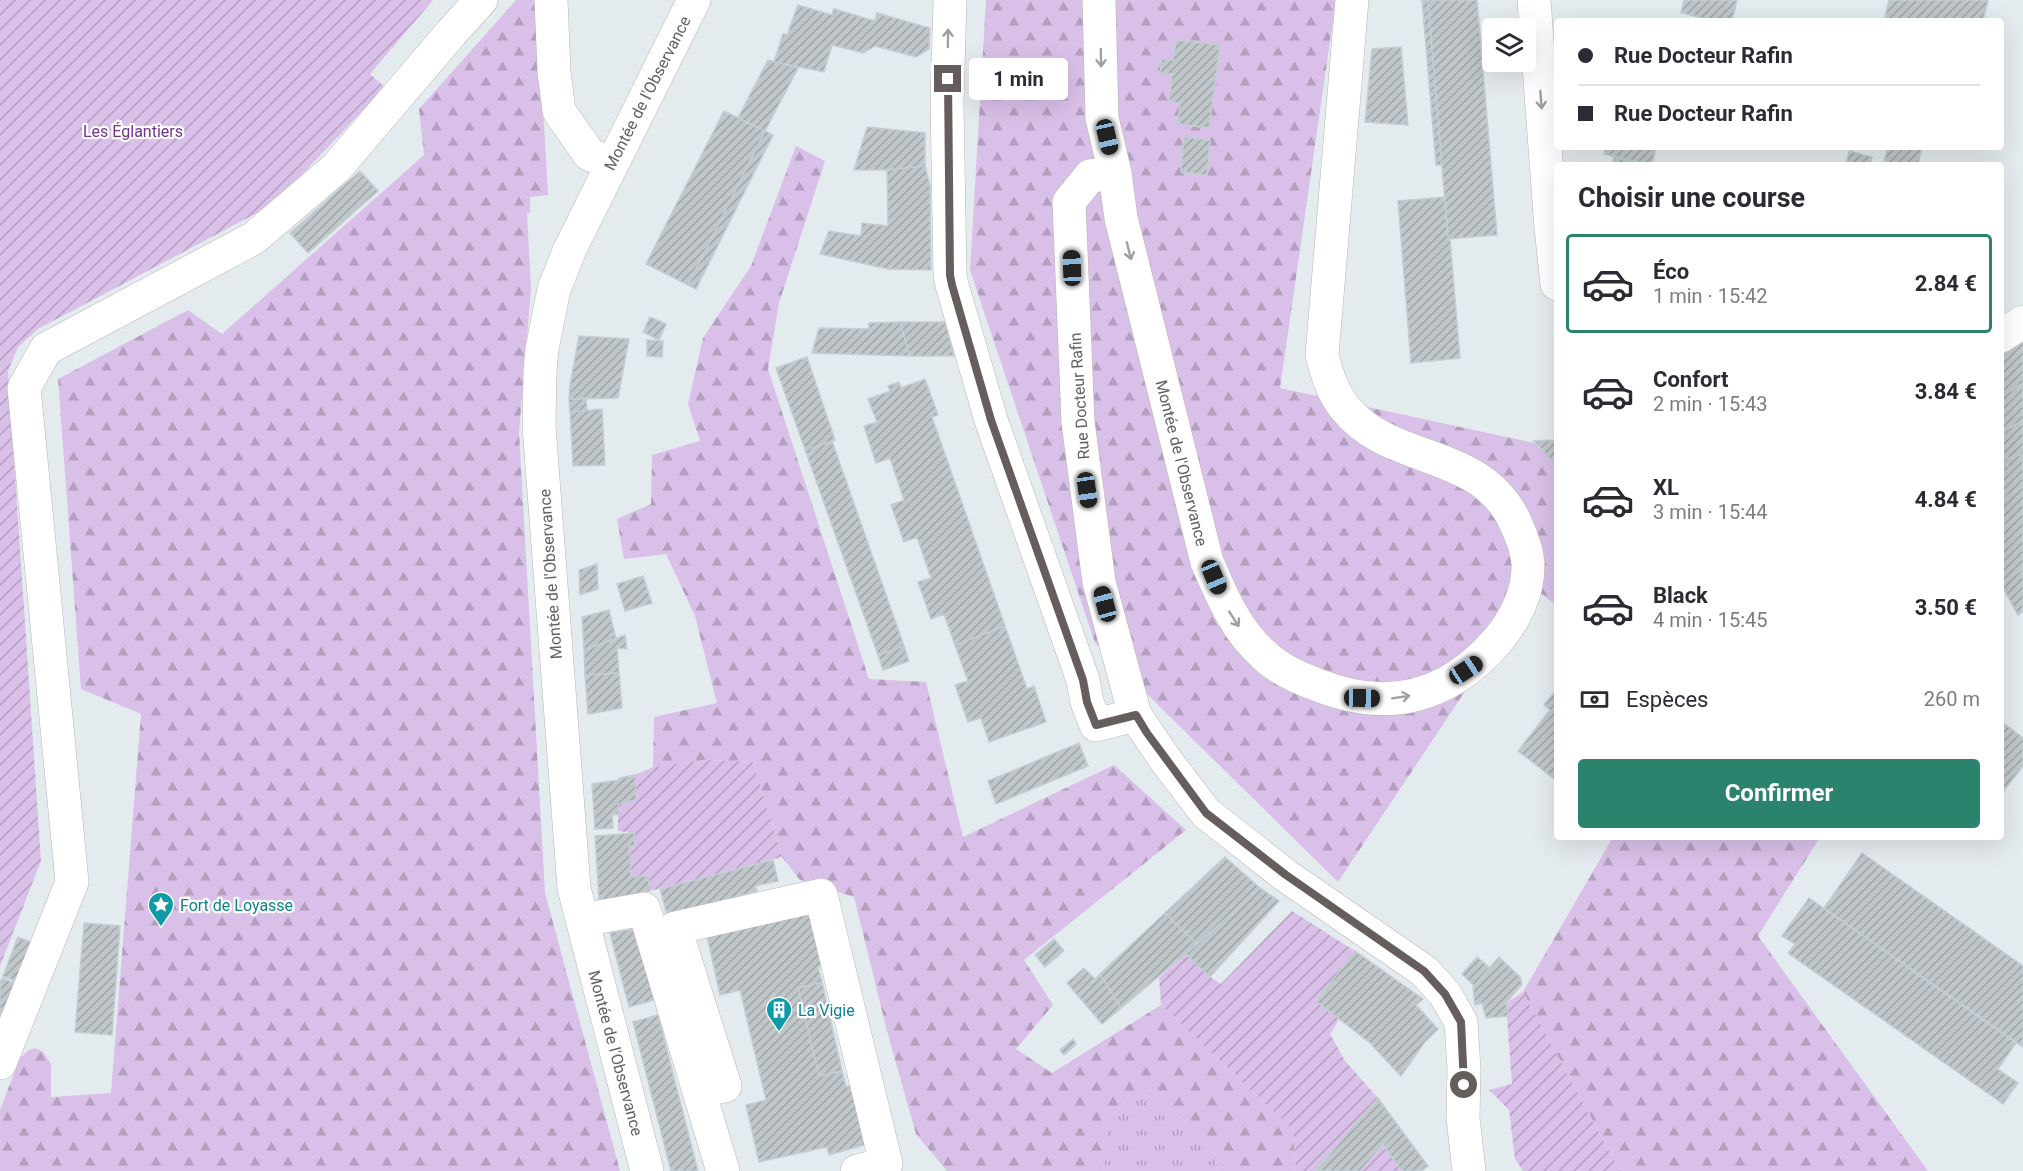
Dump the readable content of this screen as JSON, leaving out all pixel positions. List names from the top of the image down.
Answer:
{
  "streets": {
    "street": ["Montée de l'Observance", "Rue Docteur Rafin"]
  },
  "crossings": [
    ["Montée de l'Observance", "Rue Docteur Rafin"]
  ],
  "parks": ["Les Églantiers"],
  "places": {
    "place": ["Fort de Loyasse"],
    "building": ["La Vigie"]
  },
  "page": {
    "banner": ["Rue Docteur Rafin", "Rue Docteur Rafin"],
    "bubble": "1 min",
    "heading": "Choisir une course",
    "list": [
      {
        "name": "Éco",
        "note": "1 min · 15:42",
        "value": "2.84 €"
      },
      {
        "name": "Confort",
        "note": "2 min · 15:43",
        "value": "3.84 €"
      },
      {
        "name": "XL",
        "note": "3 min · 15:44",
        "value": "4.84 €"
      },
      {
        "name": "Black",
        "note": "4 min · 15:45",
        "value": "3.50 €"
      }
    ],
    "pay": ["Espèces", "260 m"],
    "buttons": "Confirmer"
  }
}
